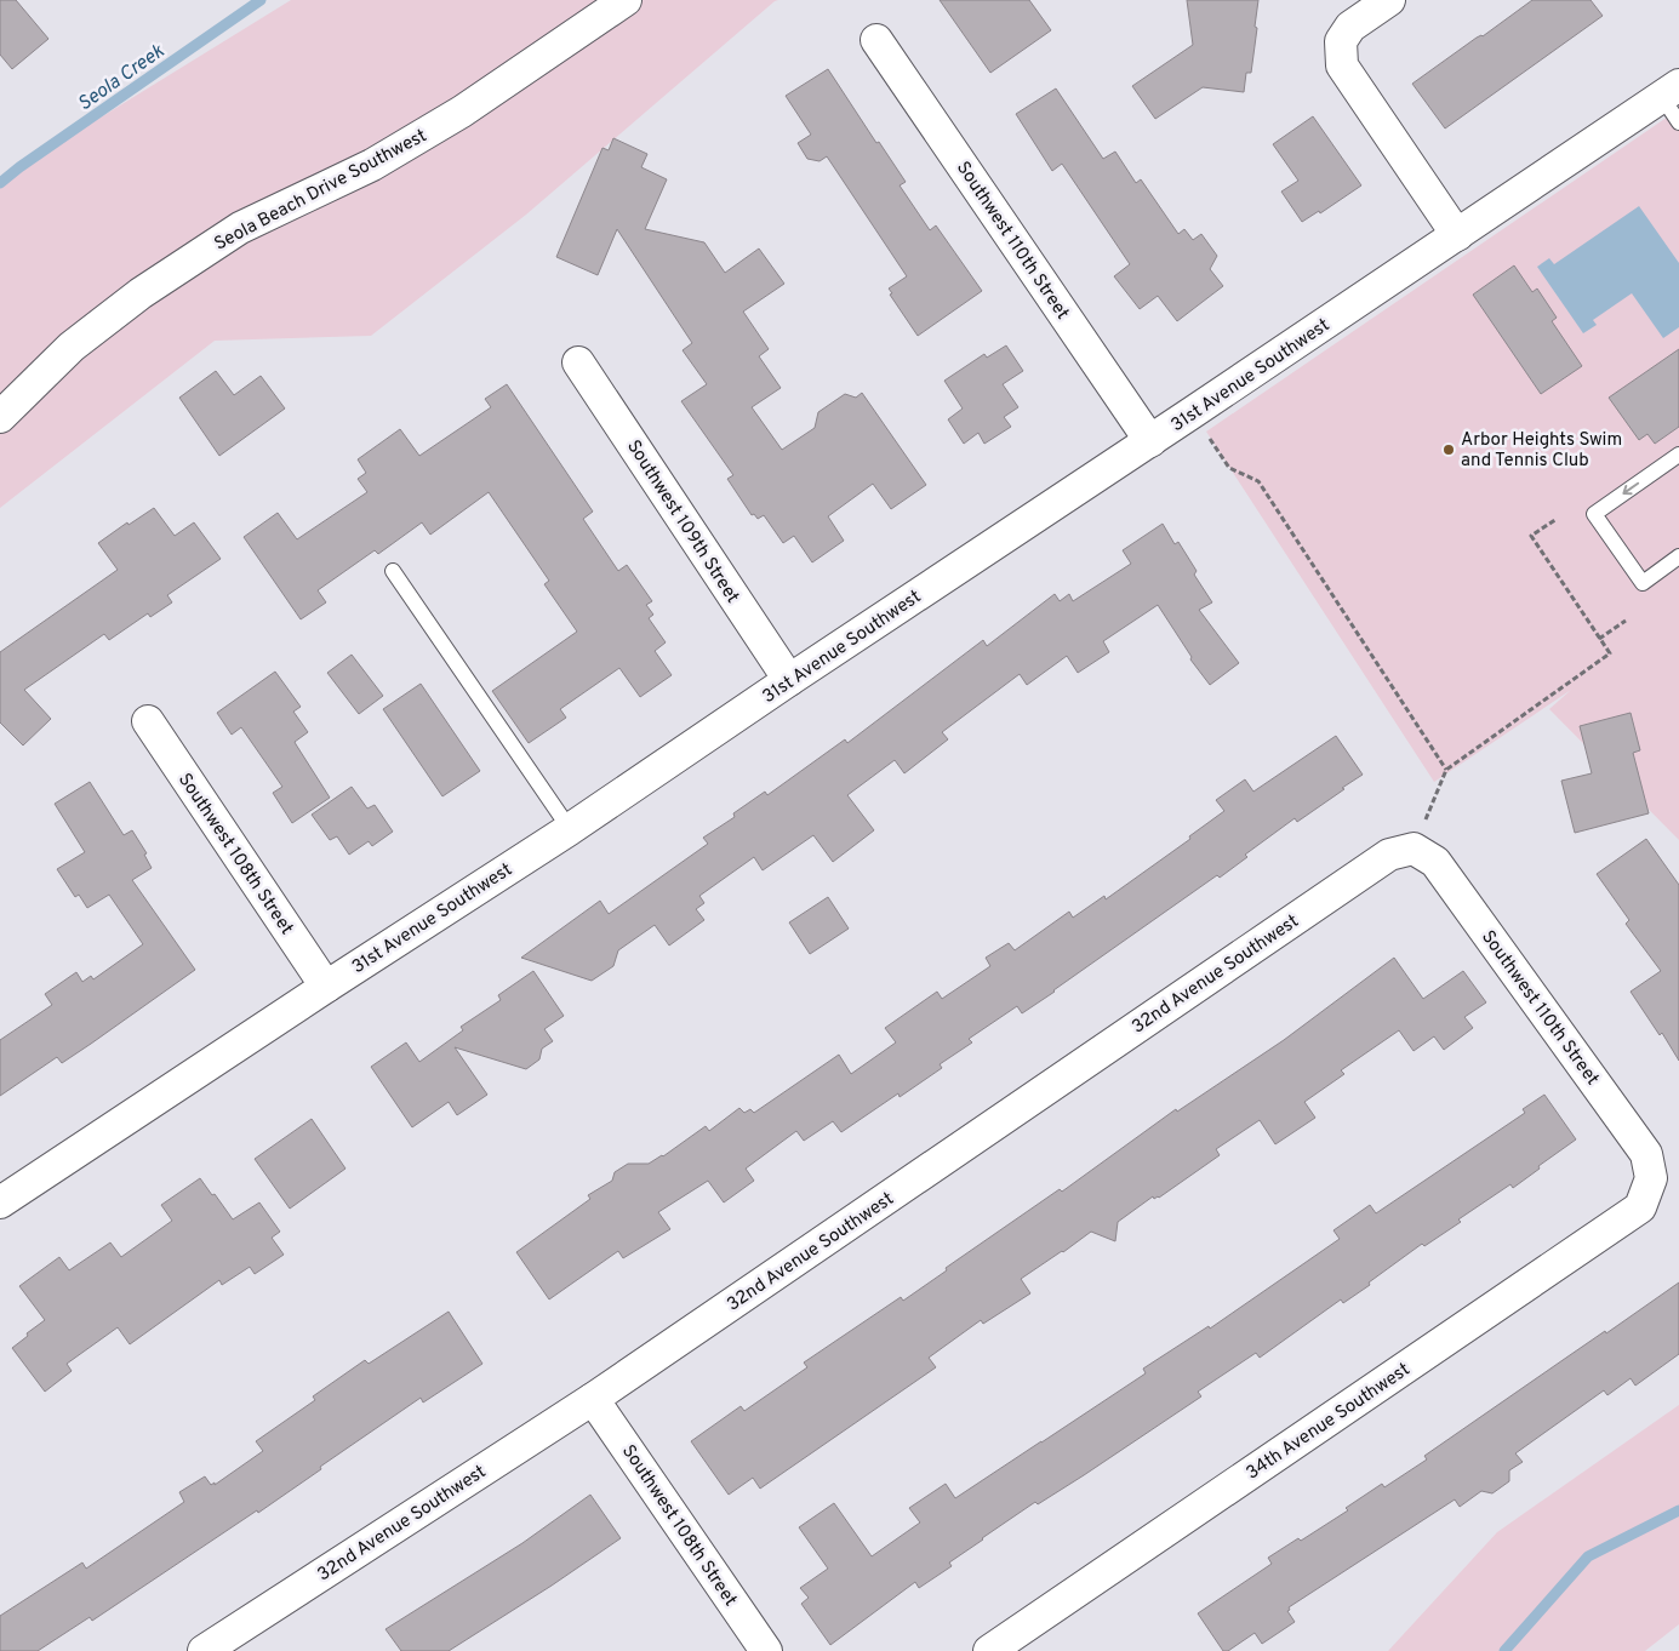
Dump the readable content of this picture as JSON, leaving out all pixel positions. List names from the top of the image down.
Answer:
{
  "streets": {
    "street": [
      "Seola Beach Drive Southwest",
      "Southwest 110th Street",
      "31st Avenue Southwest",
      "Southwest 109th Street",
      "Southwest 108th Street",
      "32nd Avenue Southwest",
      "34th Avenue Southwest"
    ]
  },
  "crossings": [
    ["Southwest 110th Street", "31st Avenue Southwest"],
    ["Southwest 110th Street", "32nd Avenue Southwest"],
    ["Southwest 110th Street", "34th Avenue Southwest"],
    ["31st Avenue Southwest", "Southwest 109th Street"],
    ["31st Avenue Southwest", "Southwest 108th Street"],
    ["Southwest 108th Street", "32nd Avenue Southwest"]
  ],
  "water": ["Seola Creek"],
  "places": ["Arbor Heights Swim and Tennis Club"]
}
